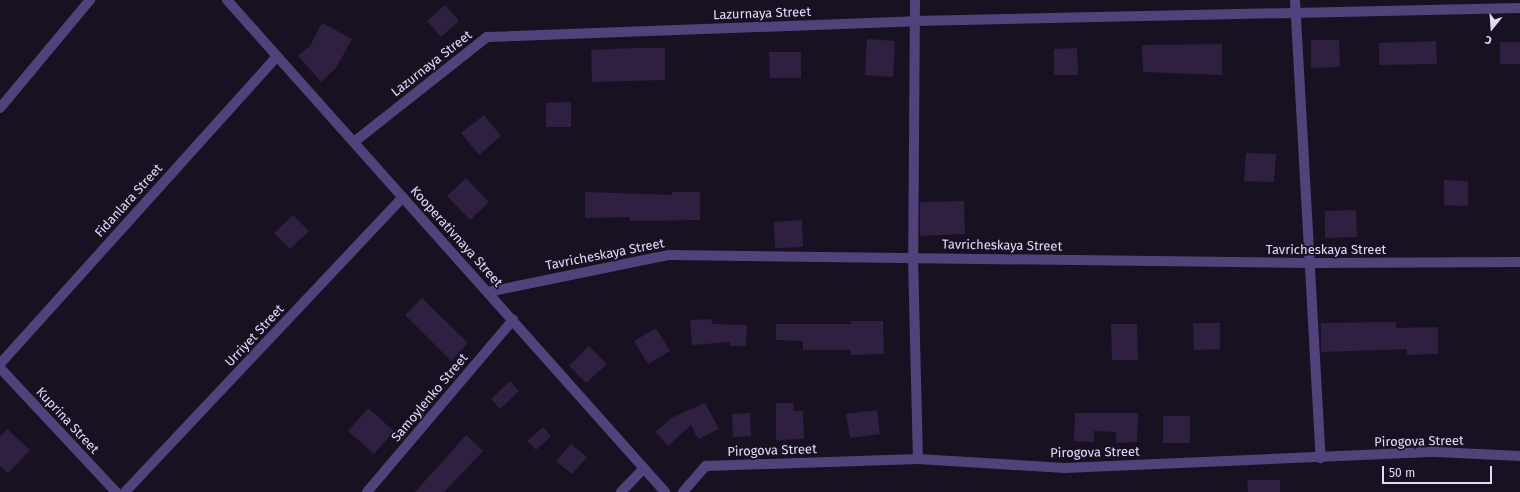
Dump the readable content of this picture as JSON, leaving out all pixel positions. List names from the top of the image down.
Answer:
{
  "streets": {
    "street": [
      "Lazurnaya Street",
      "Fidanlara Street",
      "Kooperativnaya Street",
      "Tavricheskaya Street",
      "Urriyet Street",
      "Samoylenko Street",
      "Kuprina Street",
      "Pirogova Street"
    ]
  },
  "crossings": [
    ["Lazurnaya Street", "Kooperativnaya Street"],
    ["Fidanlara Street", "Kooperativnaya Street"],
    ["Kooperativnaya Street", "Tavricheskaya Street"],
    ["Kooperativnaya Street", "Urriyet Street"],
    ["Kooperativnaya Street", "Samoylenko Street"]
  ],
  "scale_bar": "50 m",
  "north": "bottom"
}
